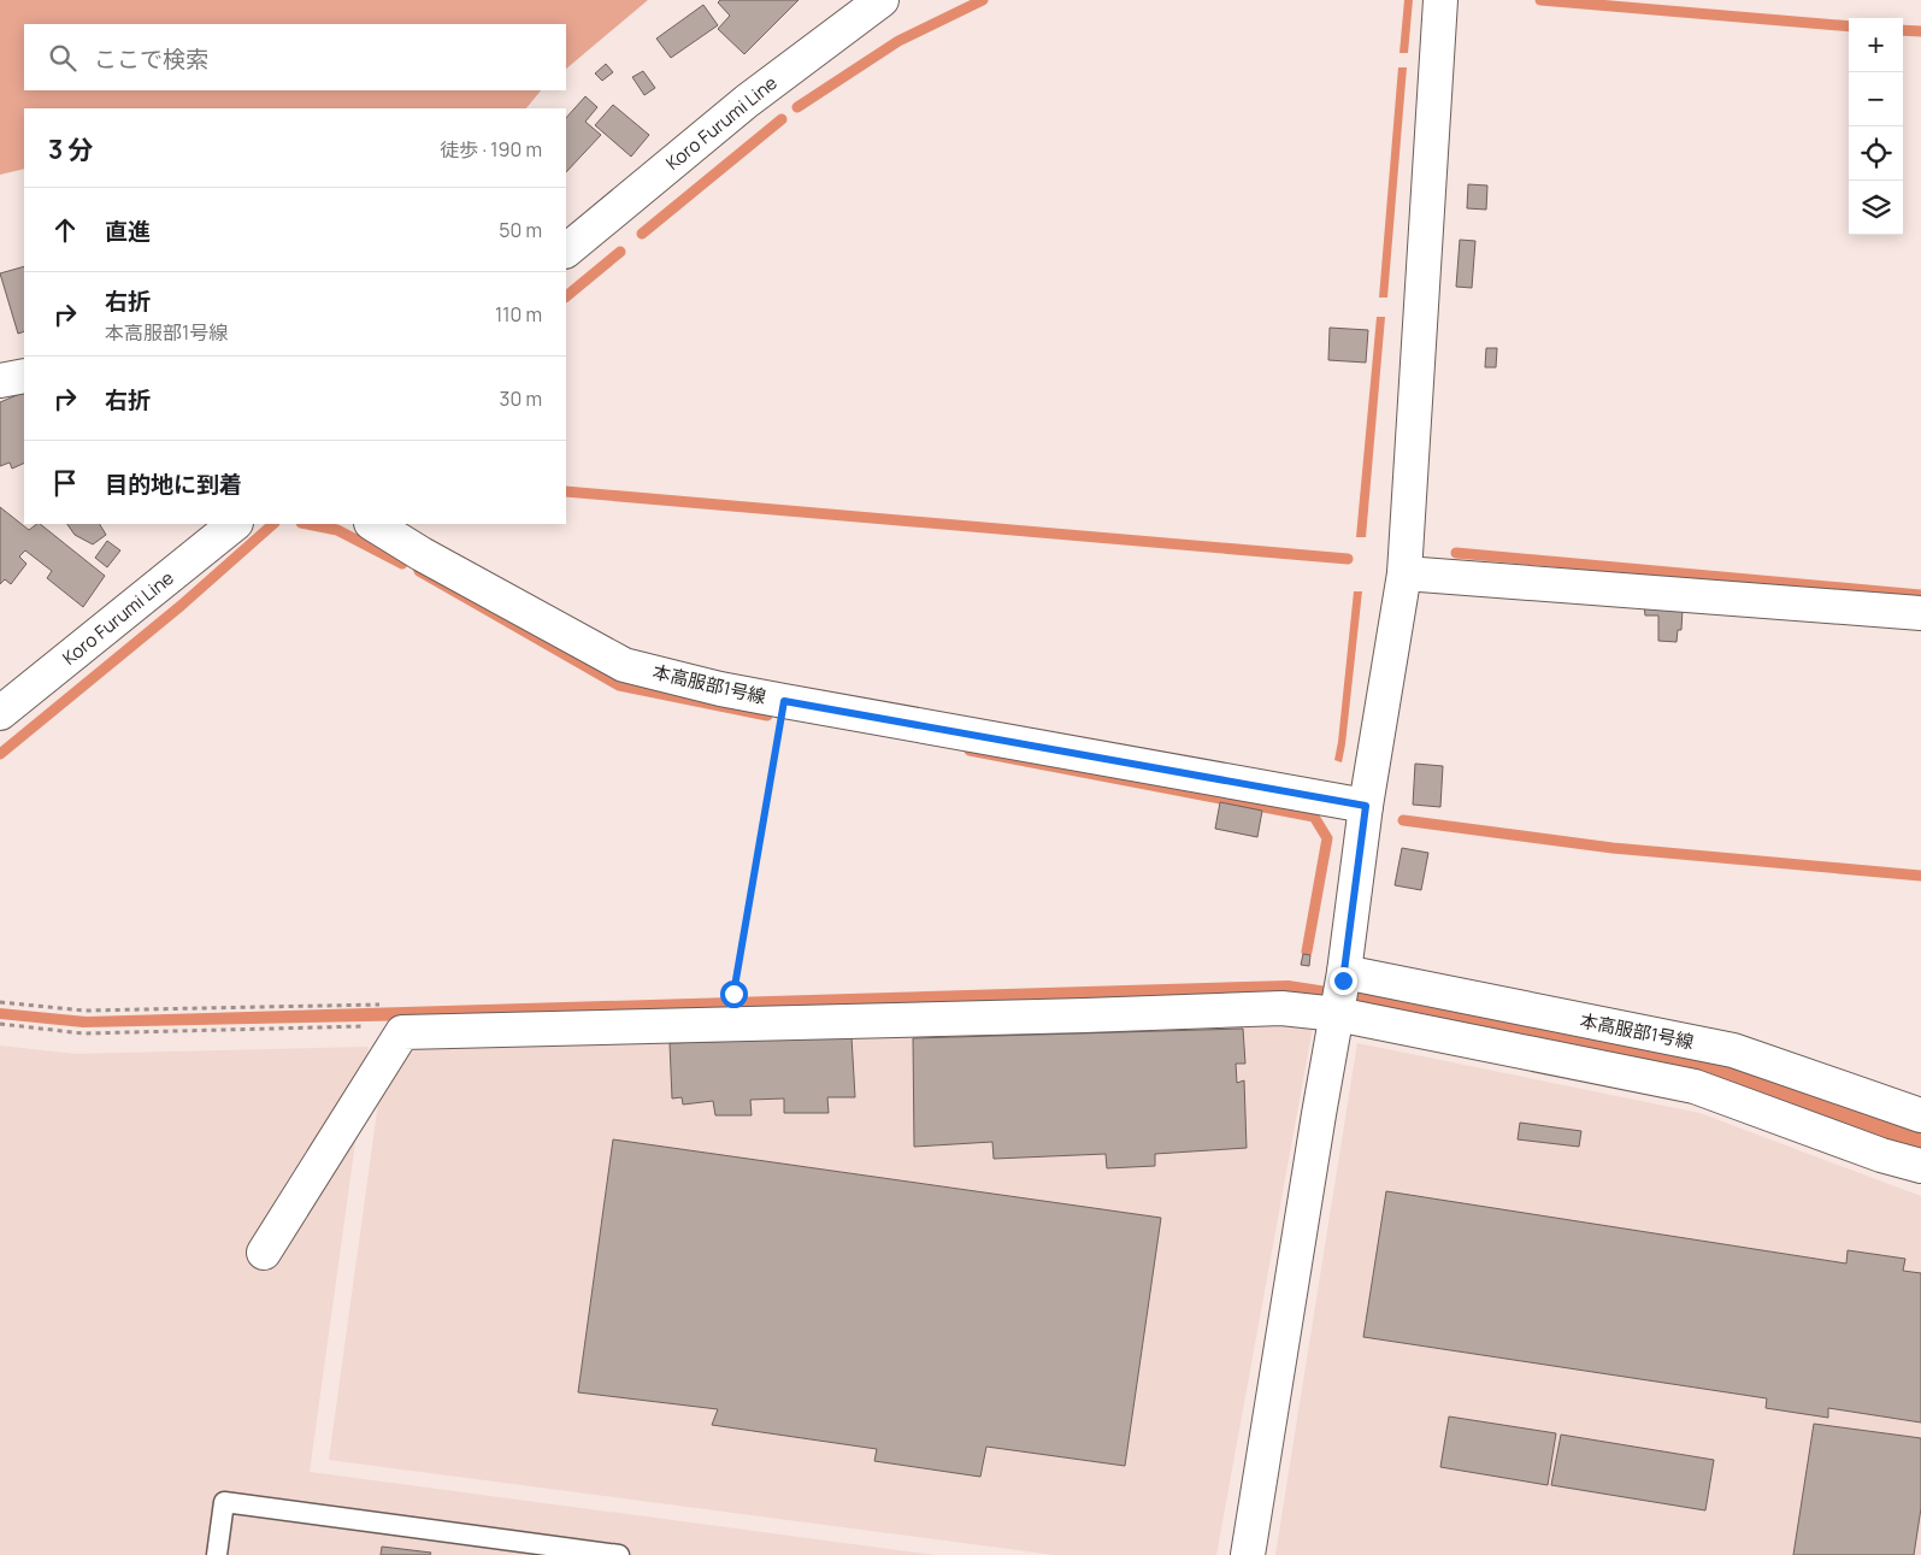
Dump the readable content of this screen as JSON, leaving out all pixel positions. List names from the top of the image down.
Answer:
{
  "streets": {
    "street": ["Koro Furumi Line", "本高服部1号線"]
  },
  "page": {
    "map_buttons": ["+", "−"],
    "search": "ここで検索",
    "heading": ["3 分", "徒歩 · 190 m"],
    "list": [
      ["直進", "50 m"],
      ["右折", "本高服部1号線", "110 m"],
      ["右折", "30 m"],
      "目的地に到着"
    ]
  }
}
